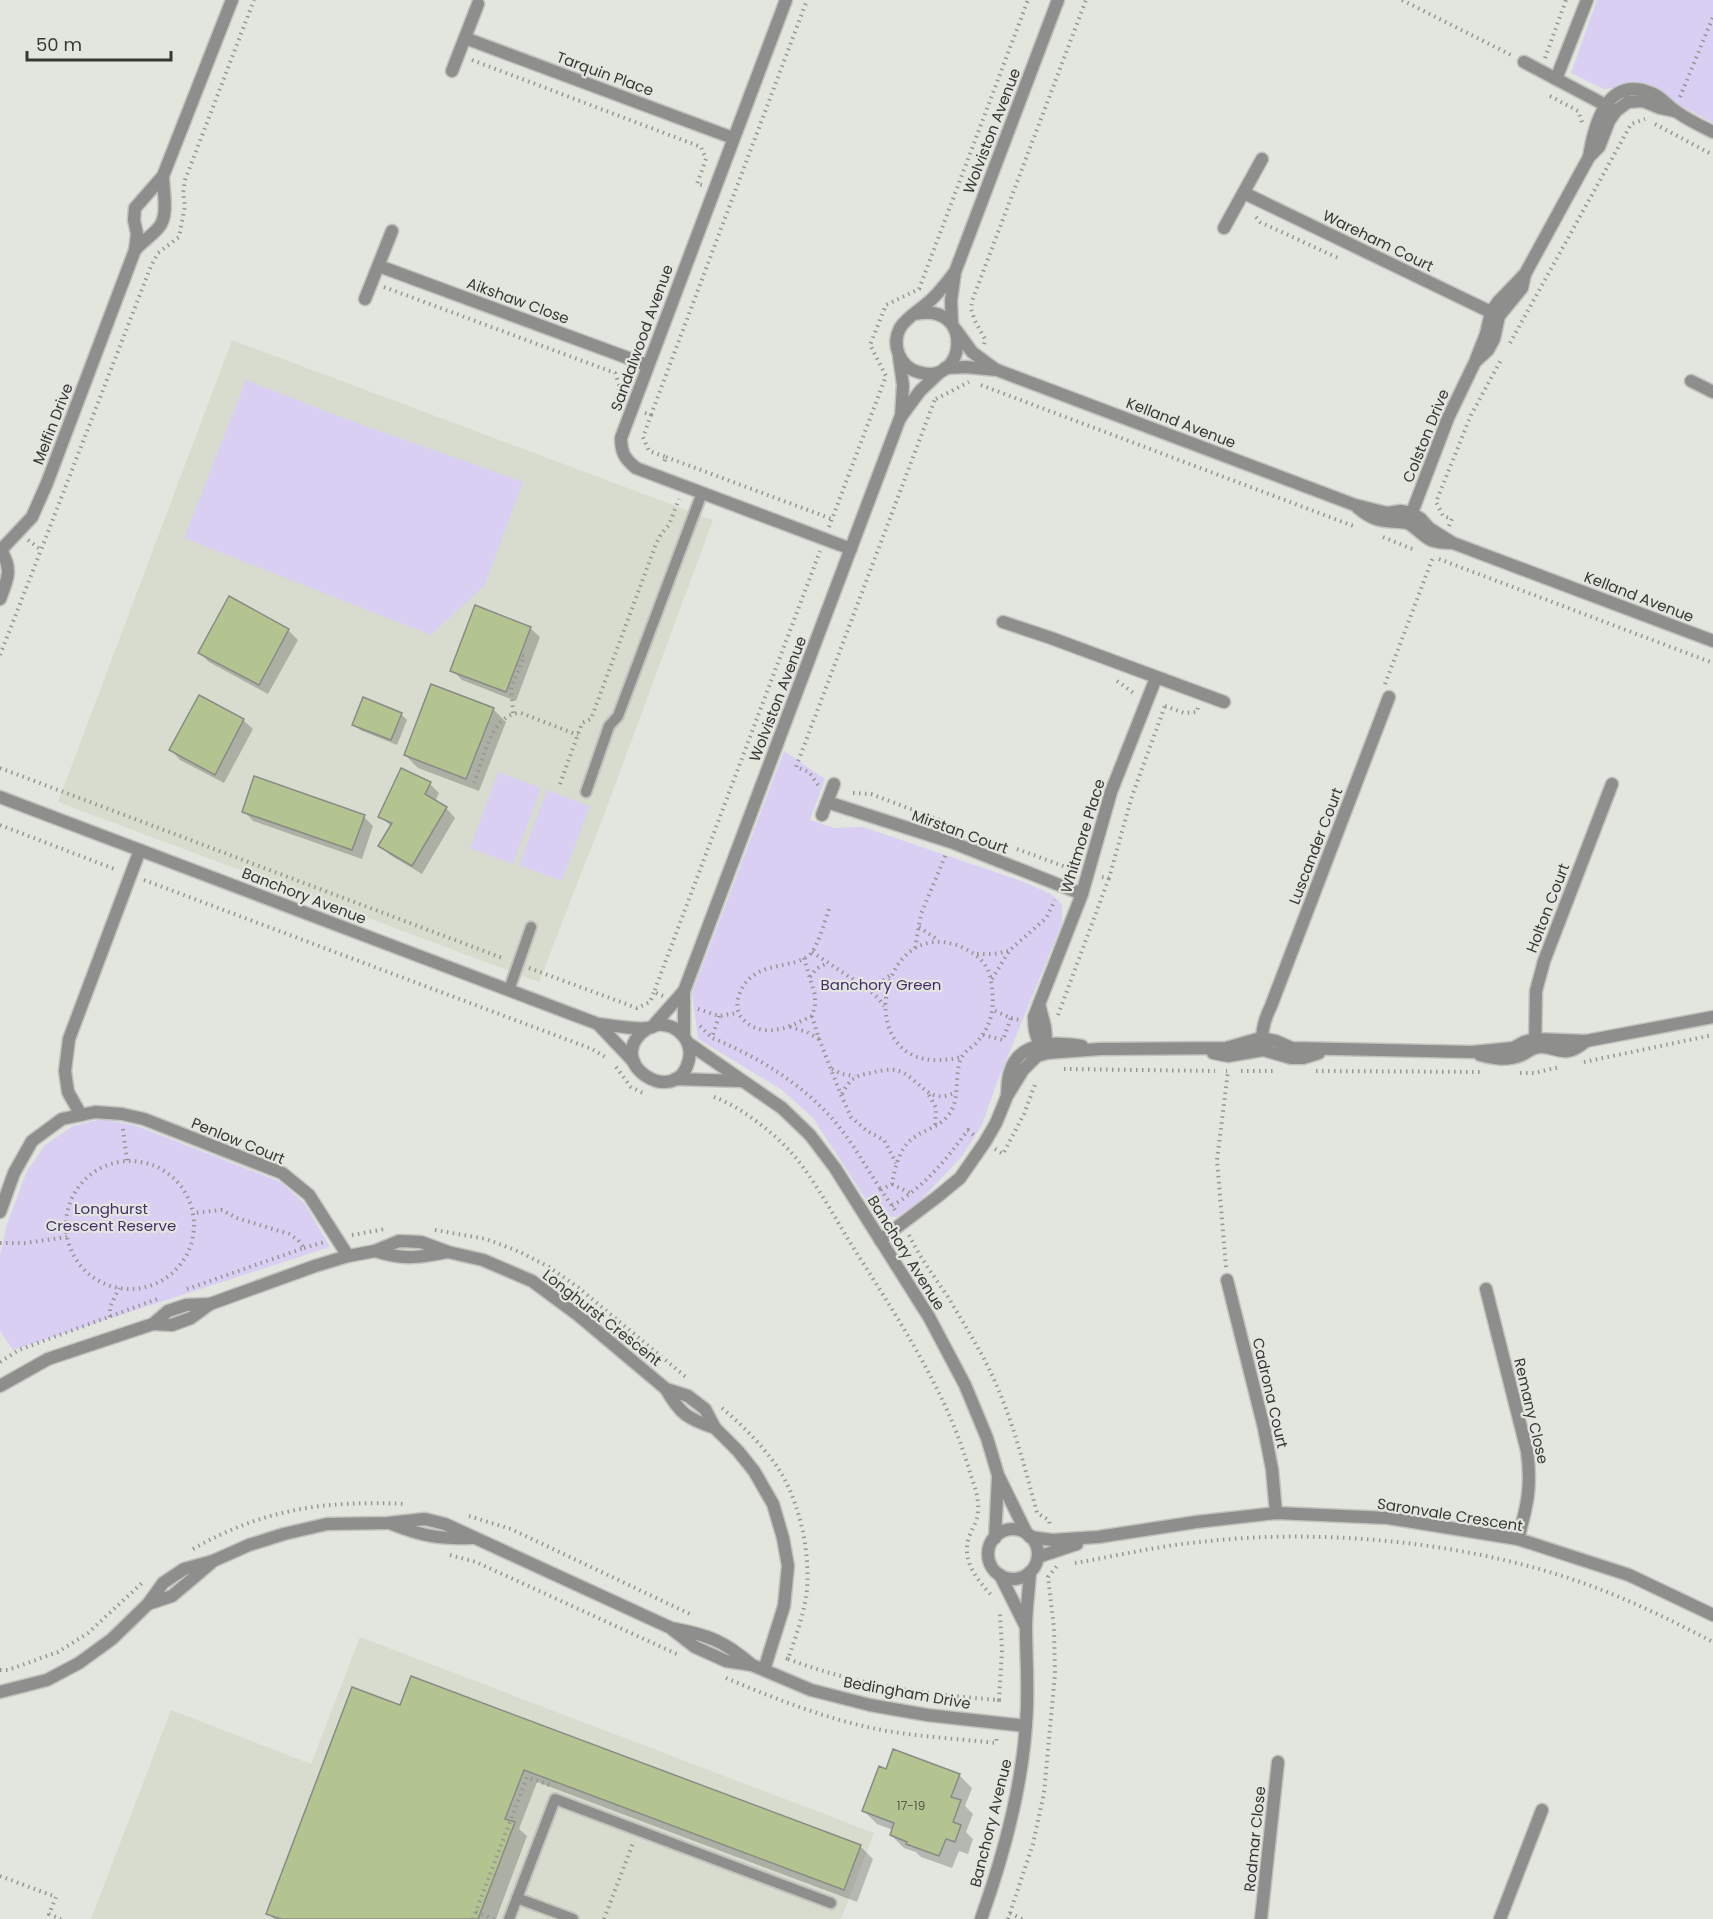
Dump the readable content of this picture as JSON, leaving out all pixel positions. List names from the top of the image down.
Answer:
{
  "streets": {
    "street": [
      "Tarquin Place",
      "Wolviston Avenue",
      "Wareham Court",
      "Aikshaw Close",
      "Sandalwood Avenue",
      "Kelland Avenue",
      "Melfin Drive",
      "Colston Drive",
      "Mirstan Court",
      "Whitmore Place",
      "Luscander Court",
      "Banchory Avenue",
      "Holton Court",
      "Penlow Court",
      "Longhurst Crescent",
      "Cadrona Court",
      "Remany Close",
      "Saronvale Crescent",
      "Bedingham Drive",
      "Rodmar Close"
    ]
  },
  "crossings": [
    ["Tarquin Place", "Sandalwood Avenue"],
    ["Wolviston Avenue", "Sandalwood Avenue"],
    ["Wolviston Avenue", "Kelland Avenue"],
    ["Wolviston Avenue", "Banchory Avenue"],
    ["Wareham Court", "Colston Drive"],
    ["Aikshaw Close", "Sandalwood Avenue"],
    ["Kelland Avenue", "Colston Drive"],
    ["Mirstan Court", "Whitmore Place"],
    ["Banchory Avenue", "Saronvale Crescent"],
    ["Banchory Avenue", "Bedingham Drive"],
    ["Penlow Court", "Longhurst Crescent"],
    ["Longhurst Crescent", "Bedingham Drive"],
    ["Cadrona Court", "Saronvale Crescent"],
    ["Remany Close", "Saronvale Crescent"]
  ],
  "parks": ["Banchory Green", "Longhurst Crescent Reserve"],
  "house_numbers": ["17-19"],
  "scale_bar": "50 m"
}
